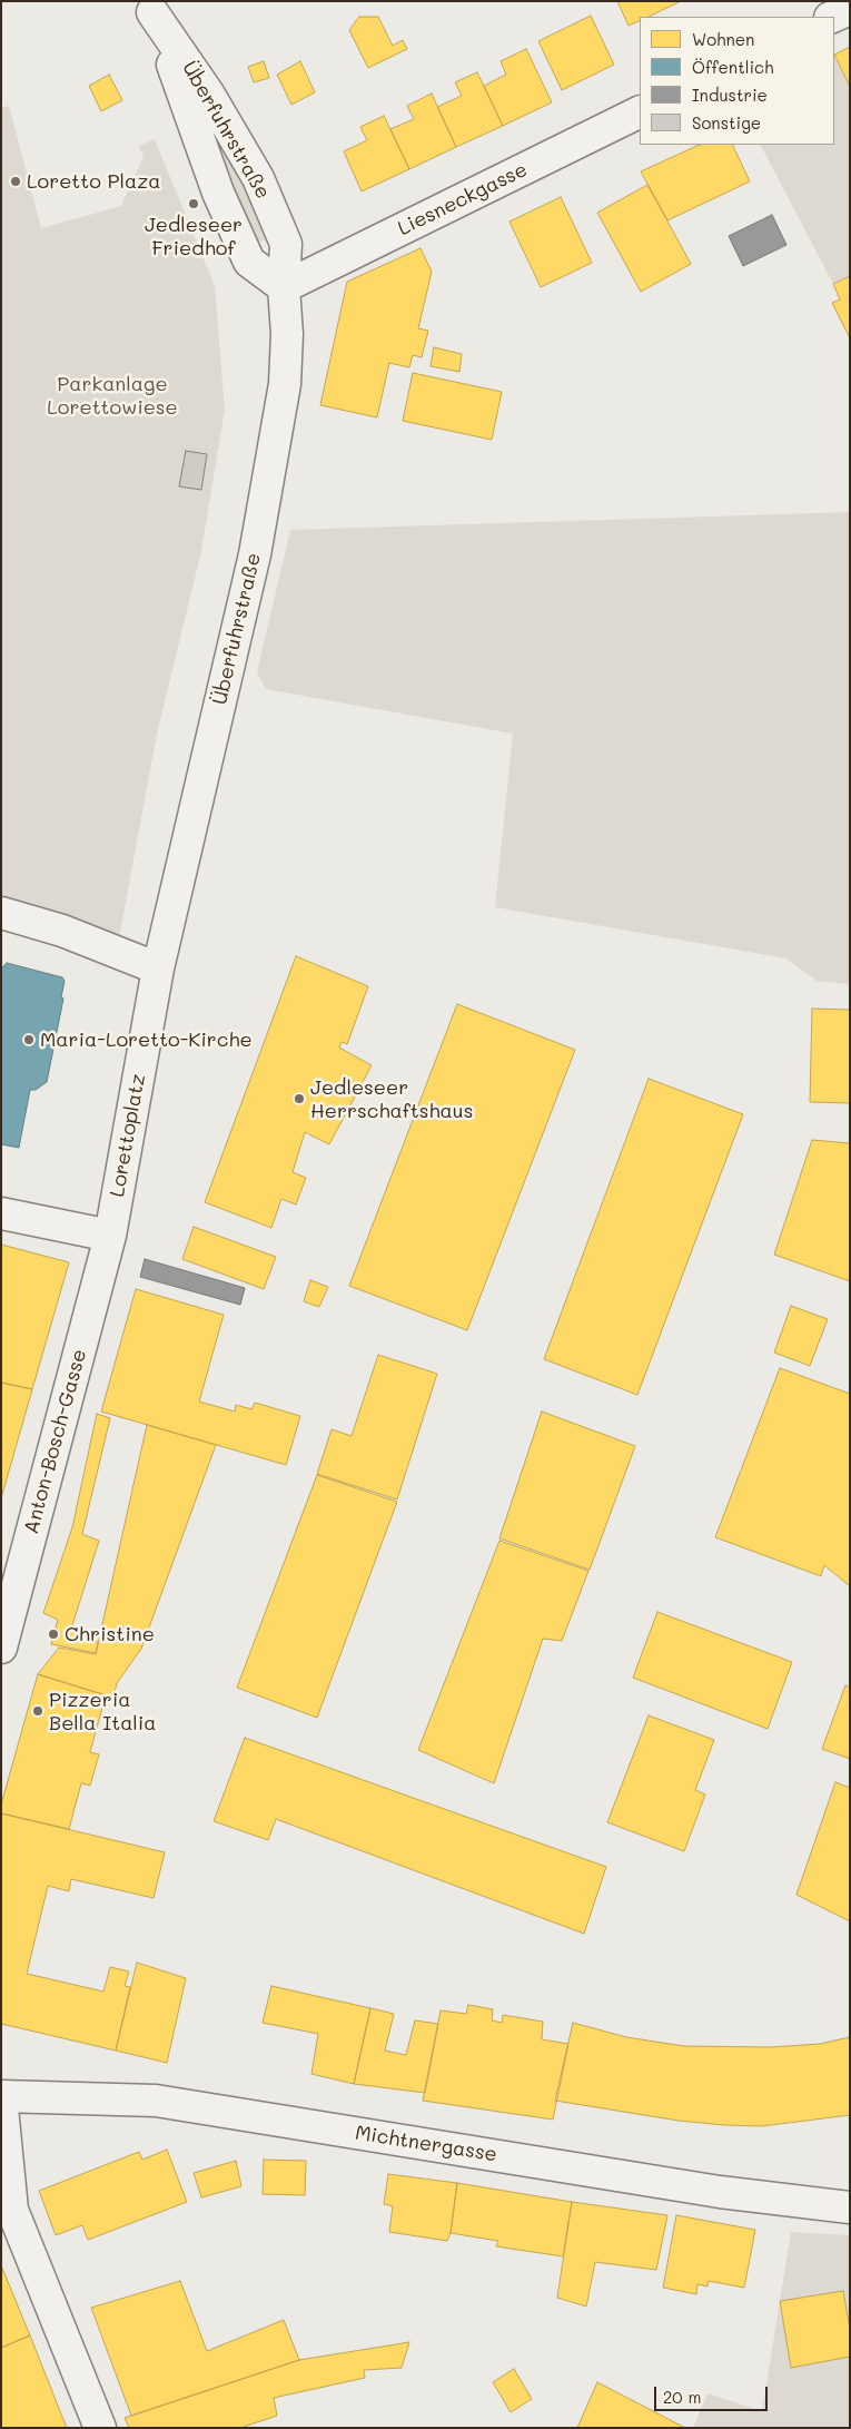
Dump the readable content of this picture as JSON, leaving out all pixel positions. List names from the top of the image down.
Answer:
{
  "streets": {
    "street": [
      "Überfuhrstraße",
      "Liesneckgasse",
      "Lorettoplatz",
      "Anton-Bosch-Gasse",
      "Michtnergasse"
    ]
  },
  "crossings": [
    ["Überfuhrstraße", "Liesneckgasse"],
    ["Überfuhrstraße", "Lorettoplatz"],
    ["Lorettoplatz", "Anton-Bosch-Gasse"]
  ],
  "parks": ["Parkanlage Lorettowiese"],
  "places": [
    "Loretto Plaza",
    "Jedleseer Friedhof",
    "Maria-Loretto-Kirche",
    "Jedleseer Herrschaftshaus",
    "Christine",
    "Pizzeria Bella Italia"
  ],
  "legend": [
    "Wohnen",
    "Öffentlich",
    "Industrie",
    "Sonstige"
  ],
  "scale_bar": "20 m"
}
